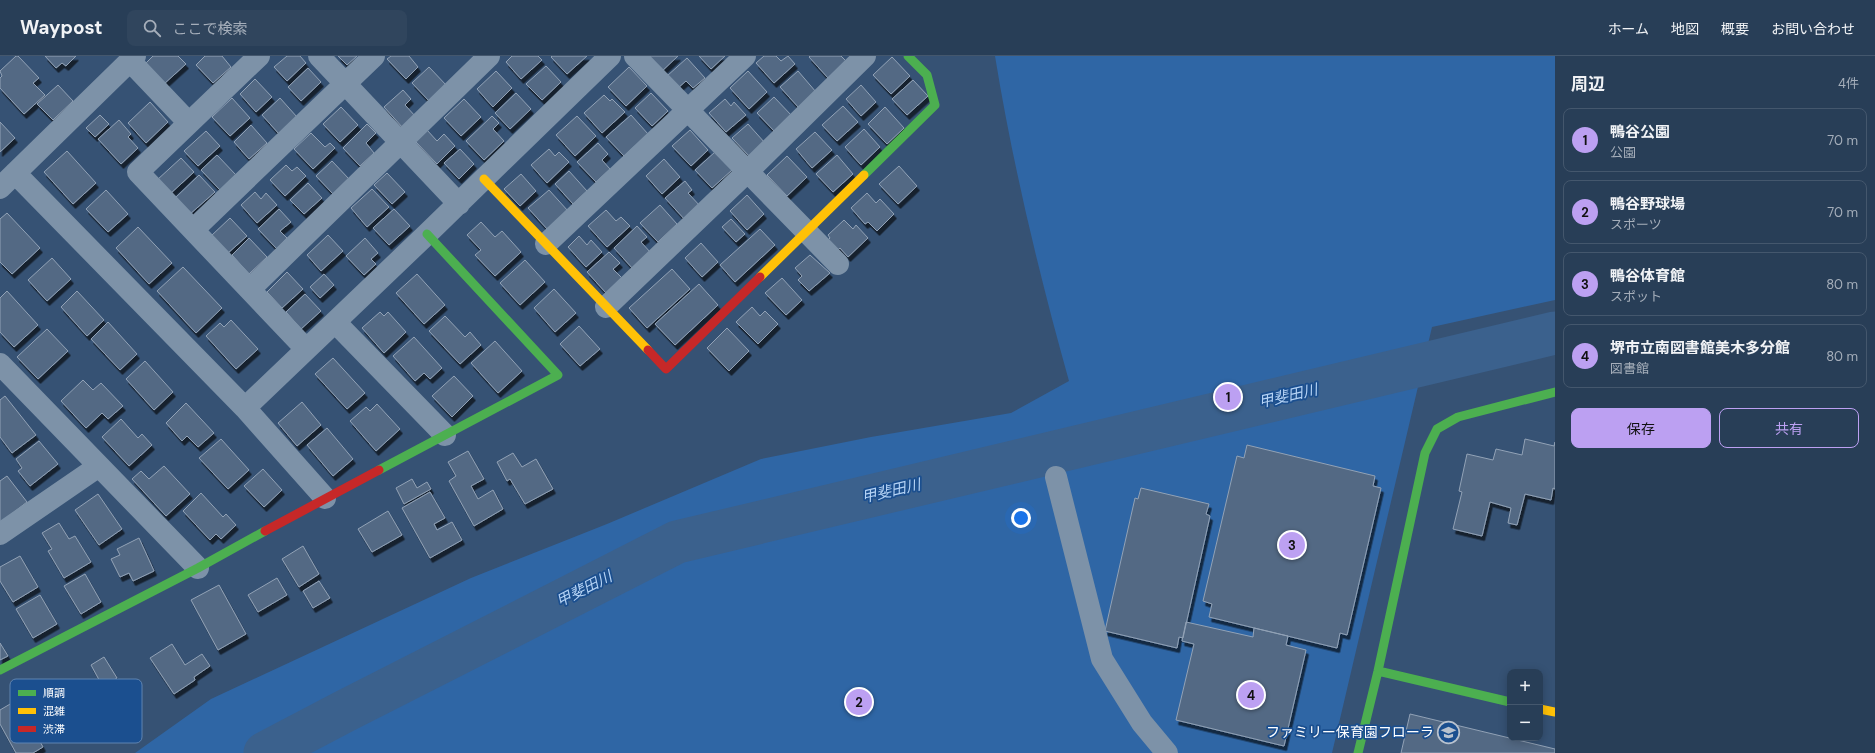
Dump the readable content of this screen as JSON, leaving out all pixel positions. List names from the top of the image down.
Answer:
{
  "water": ["甲斐田川"],
  "places": {
    "school or university": ["ファミリー保育園フローラ"]
  },
  "legend": ["順調", "混雑", "渋滞"],
  "page": {
    "header": "Waypost",
    "search": "ここで検索",
    "nav": [
      "ホーム",
      "地図",
      "概要",
      "お問い合わせ"
    ],
    "heading": ["周辺", "4件"],
    "list": [
      {
        "mark": "1",
        "name": "鴨谷公園",
        "note": "公園",
        "value": "70 m"
      },
      {
        "mark": "2",
        "name": "鴨谷野球場",
        "note": "スポーツ",
        "value": "70 m"
      },
      {
        "mark": "3",
        "name": "鴨谷体育館",
        "note": "スポット",
        "value": "80 m"
      },
      {
        "mark": "4",
        "name": "堺市立南図書館美木多分館",
        "note": "図書館",
        "value": "80 m"
      }
    ],
    "pins": [
      "1",
      "3",
      "4",
      "2"
    ],
    "buttons": ["保存", "共有"],
    "map_buttons": ["+", "−"]
  }
}
